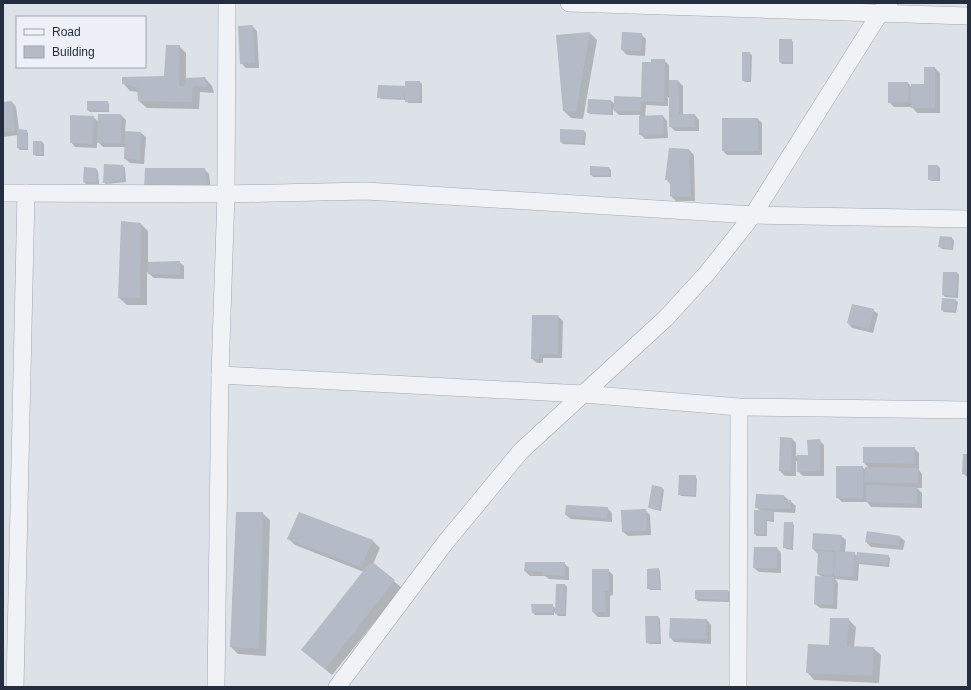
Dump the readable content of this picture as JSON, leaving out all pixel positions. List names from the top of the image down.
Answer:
{
  "legend": ["Road", "Building"]
}
